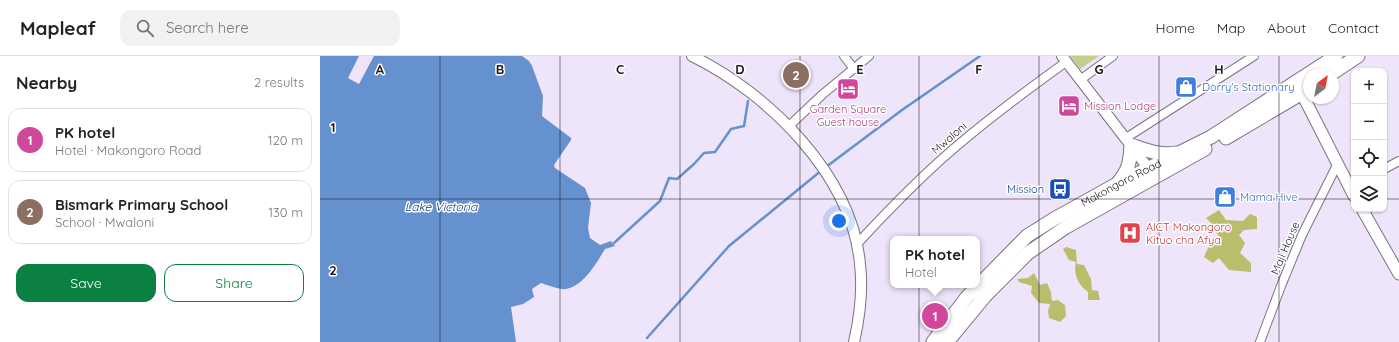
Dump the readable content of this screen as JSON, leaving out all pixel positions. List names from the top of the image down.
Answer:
{
  "streets": {
    "main road": ["Makongoro Road"],
    "street": ["Mwaloni", "Maji House"]
  },
  "water": ["Lake Victoria"],
  "places": {
    "shop": ["Dorry's Stationary", "Mama Hive"],
    "hotel": ["Garden Square Guest house", "Mission Lodge"],
    "bus stop": ["Mission"],
    "hospital": ["AICT Makongoro Kituo cha Afya"]
  },
  "north": "top right",
  "page": {
    "header": "Mapleaf",
    "search": "Search here",
    "nav": [
      "Home",
      "Map",
      "About",
      "Contact"
    ],
    "heading": ["Nearby", "2 results"],
    "pins": ["2", "1"],
    "map_buttons": ["+", "−"],
    "list": [
      {
        "mark": "1",
        "name": "PK hotel",
        "note": "Hotel · Makongoro Road",
        "value": "120 m"
      },
      {
        "mark": "2",
        "name": "Bismark Primary School",
        "note": "School · Mwaloni",
        "value": "130 m"
      }
    ],
    "popup": ["PK hotel", "Hotel"],
    "buttons": ["Save", "Share"]
  },
  "grid": {
    "columns": [
      "A",
      "B",
      "C",
      "D",
      "E",
      "F",
      "G",
      "H"
    ],
    "rows": ["1", "2"]
  }
}
